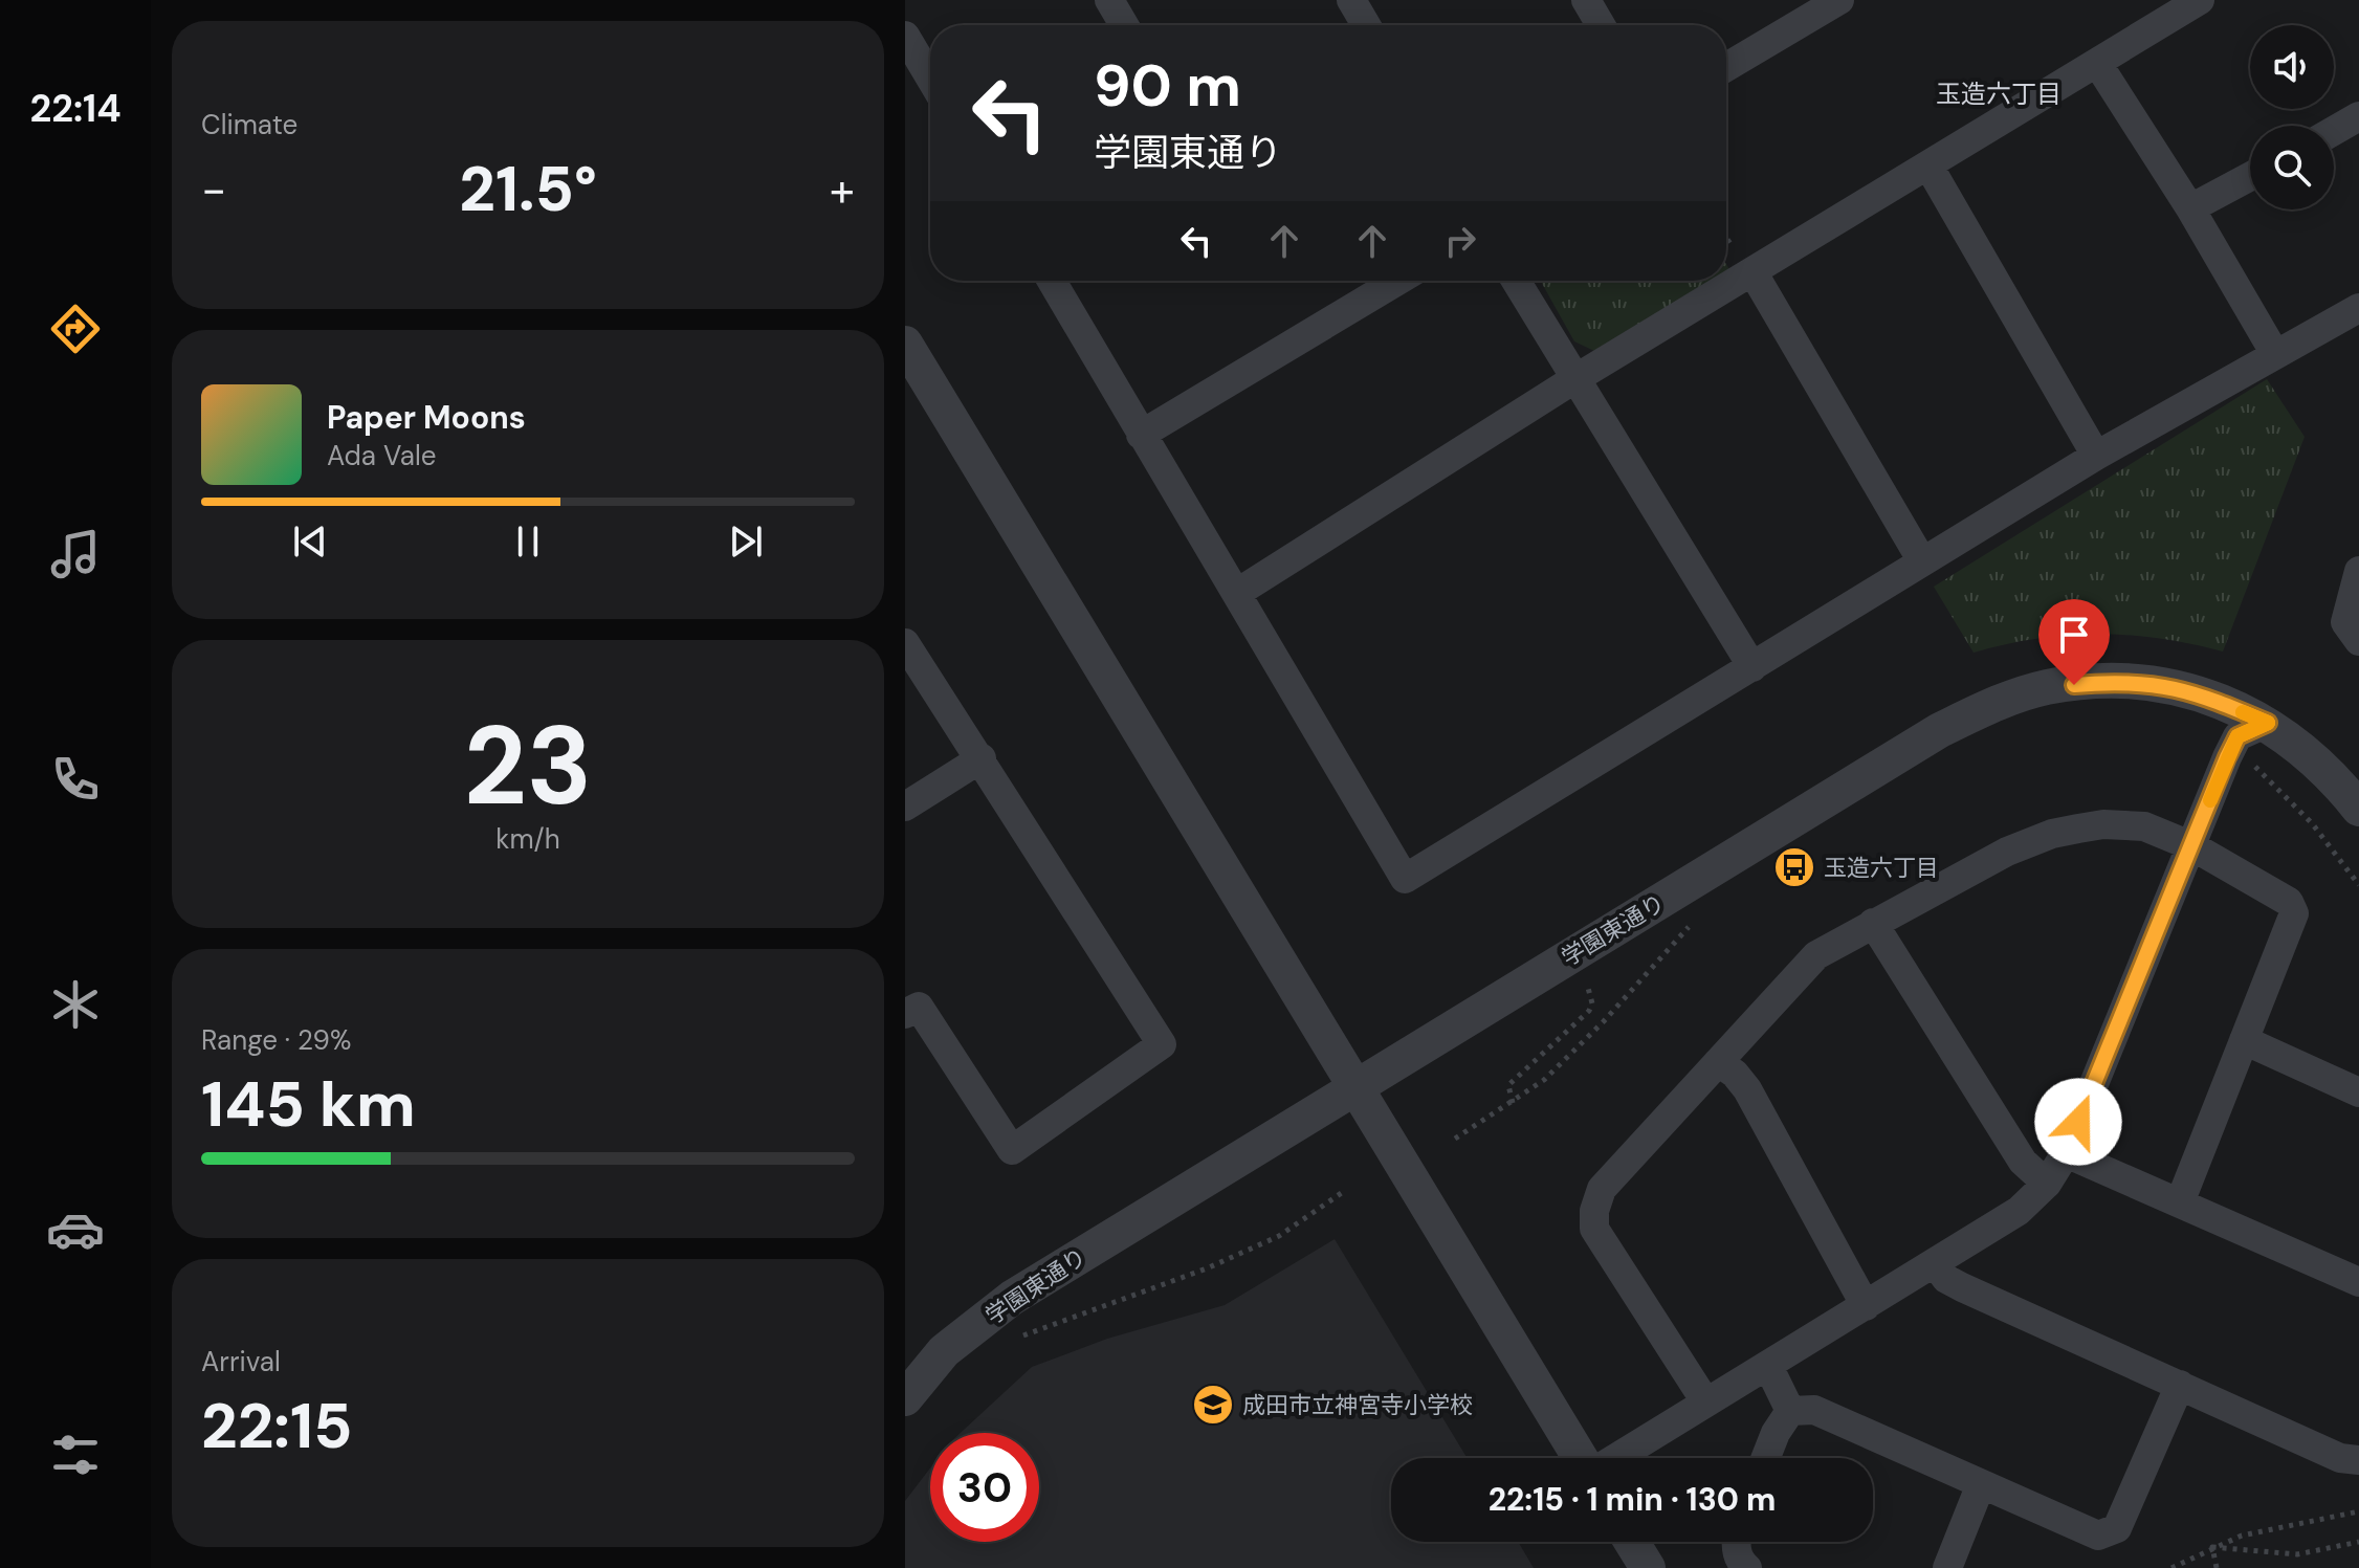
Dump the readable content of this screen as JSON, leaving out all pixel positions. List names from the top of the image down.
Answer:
{
  "streets": {
    "street": ["学園東通り"]
  },
  "districts": ["玉造六丁目"],
  "places": {
    "bus stop": ["玉造六丁目"],
    "school or university": ["成田市立神宮寺小学校"]
  },
  "page": {
    "tabs": "22:14",
    "tile": [
      "Climate",
      ["23", "km/h"],
      ["Range · 29%", "145 km"],
      ["Arrival", "22:15"]
    ],
    "turn": ["90 m", "学園東通り"],
    "heat": ["−", "21.5°", "+"],
    "song": ["Paper Moons", "Ada Vale"],
    "limit": "30",
    "trip": "22:15 · 1 min · 130 m"
  }
}
